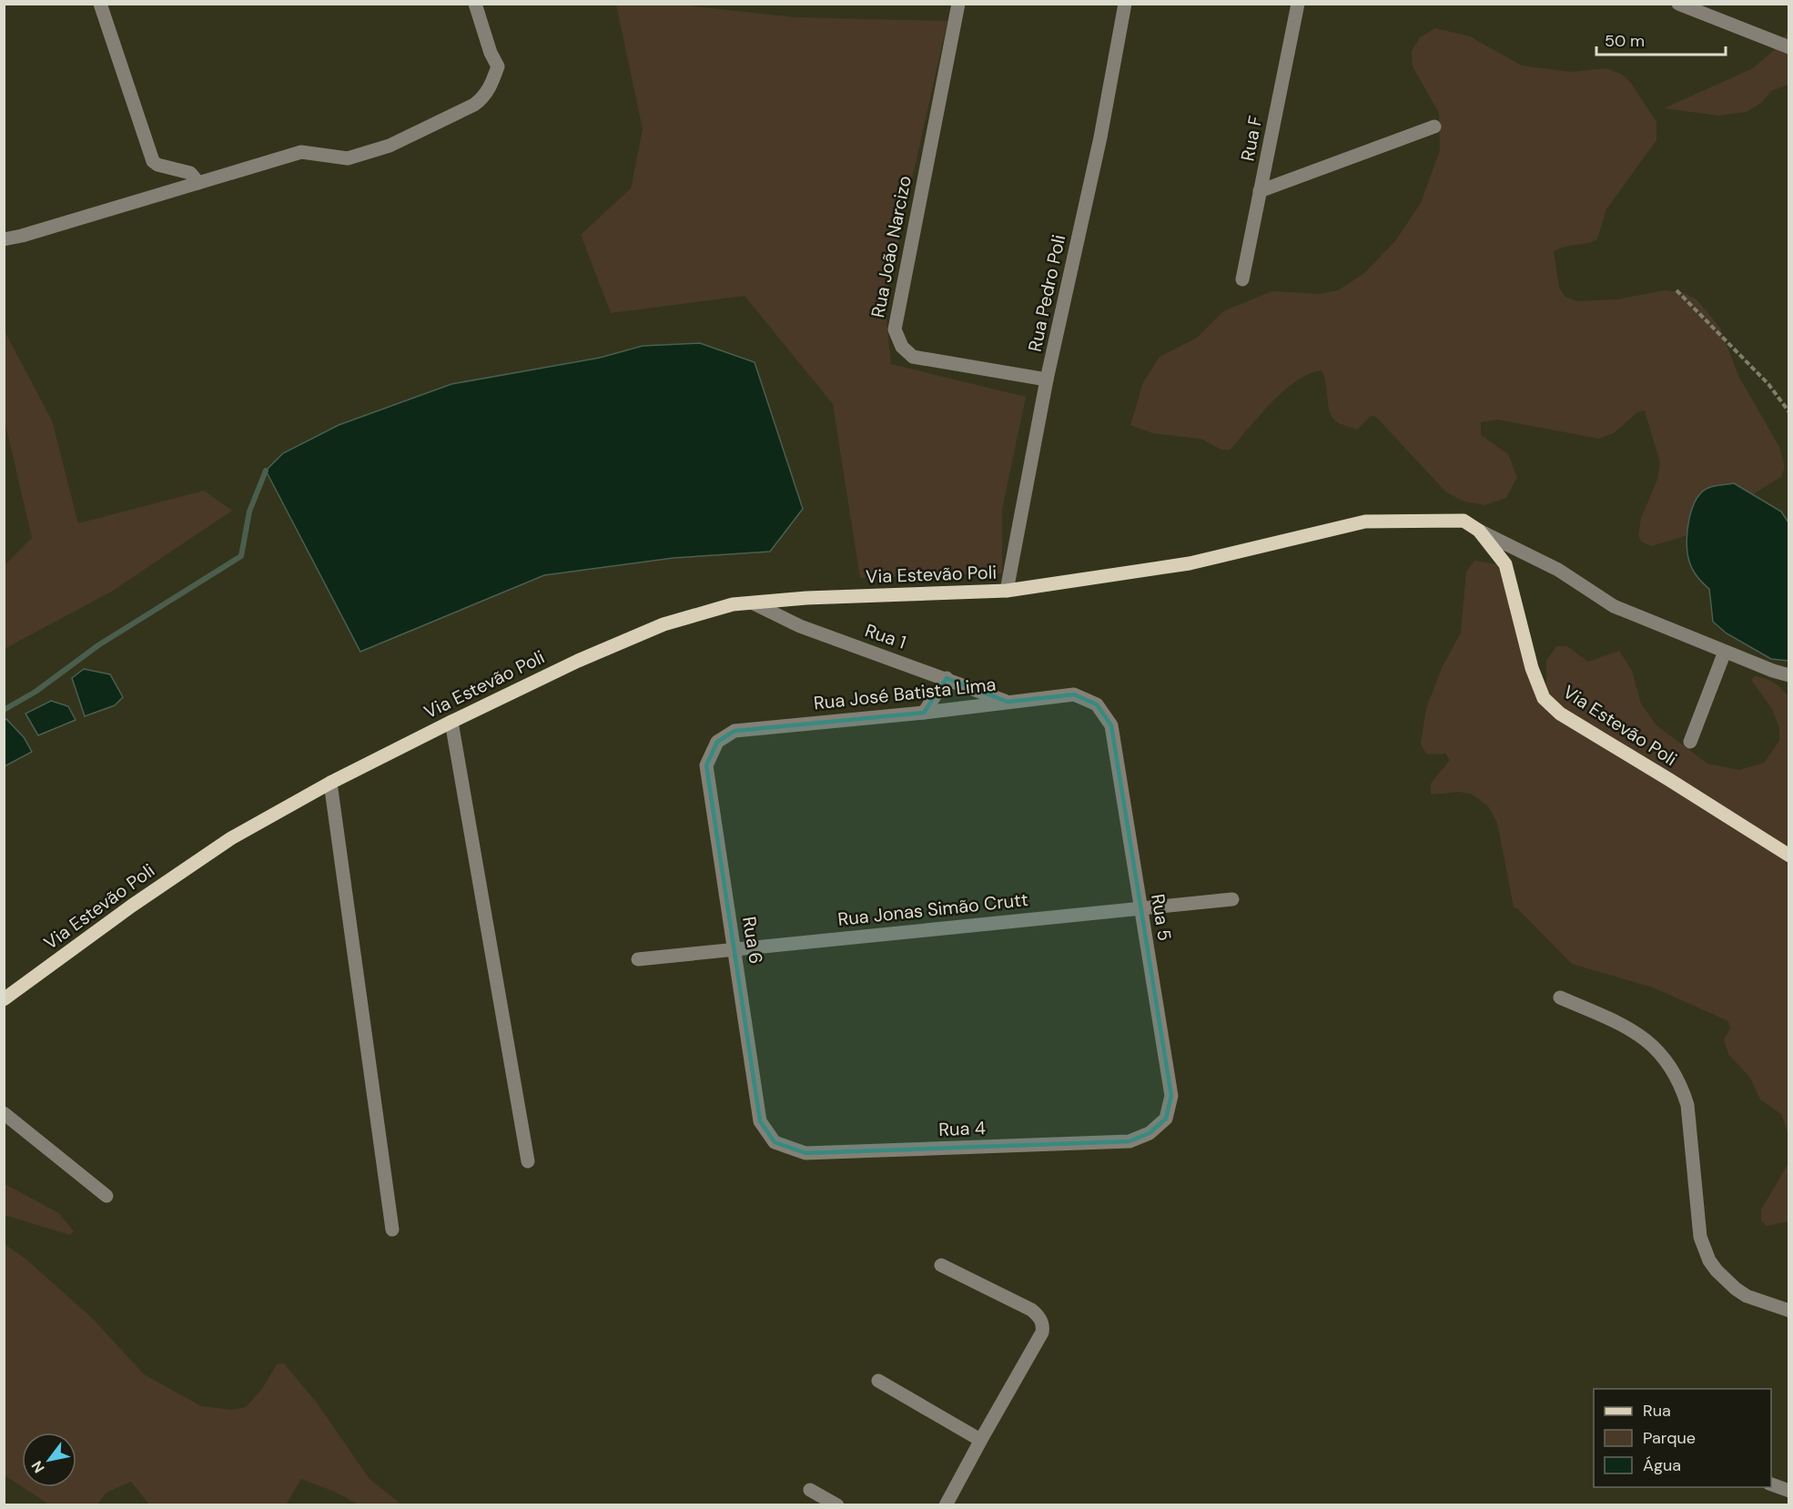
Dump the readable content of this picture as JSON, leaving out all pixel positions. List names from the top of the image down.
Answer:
{
  "streets": {
    "main road": ["Via Estevão Poli"],
    "street": [
      "Rua F",
      "Rua João Narcizo",
      "Rua Pedro Poli",
      "Rua 1",
      "Rua José Batista Lima",
      "Rua Jonas Simão Crutt",
      "Rua 5",
      "Rua 6",
      "Rua 4"
    ]
  },
  "crossings": [
    ["Rua João Narcizo", "Rua Pedro Poli"],
    ["Rua Pedro Poli", "Via Estevão Poli"],
    ["Via Estevão Poli", "Rua 1"],
    ["Rua 1", "Rua José Batista Lima"],
    ["Rua José Batista Lima", "Rua 5"],
    ["Rua José Batista Lima", "Rua 6"],
    ["Rua Jonas Simão Crutt", "Rua 5"],
    ["Rua Jonas Simão Crutt", "Rua 6"],
    ["Rua 5", "Rua 4"],
    ["Rua 6", "Rua 4"]
  ],
  "legend": ["Rua", "Parque", "Água"],
  "scale_bar": "50 m",
  "north": "bottom left"
}
